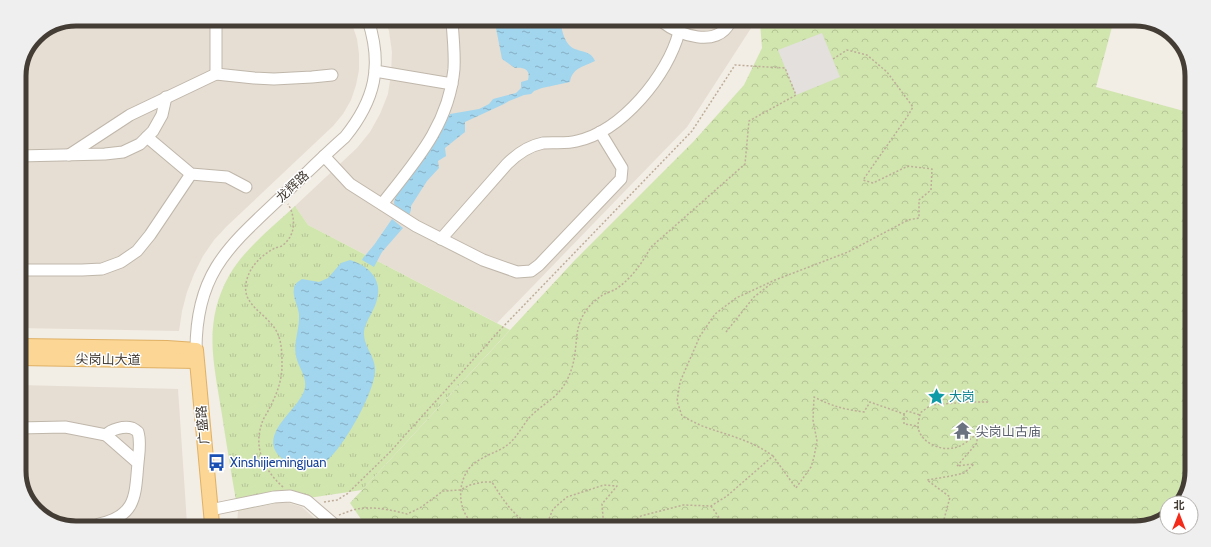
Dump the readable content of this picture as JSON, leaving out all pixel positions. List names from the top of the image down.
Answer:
{
  "streets": {
    "main road": ["尖岗山大道", "广盛路"],
    "street": ["龙辉路"]
  },
  "crossings": [
    ["龙辉路", "尖岗山大道"],
    ["龙辉路", "广盛路"],
    ["尖岗山大道", "广盛路"]
  ],
  "places": {
    "place": ["大岗"],
    "temple": ["尖岗山古庙"],
    "bus stop": ["Xinshijiemingjuan"]
  },
  "north": "top"
}
